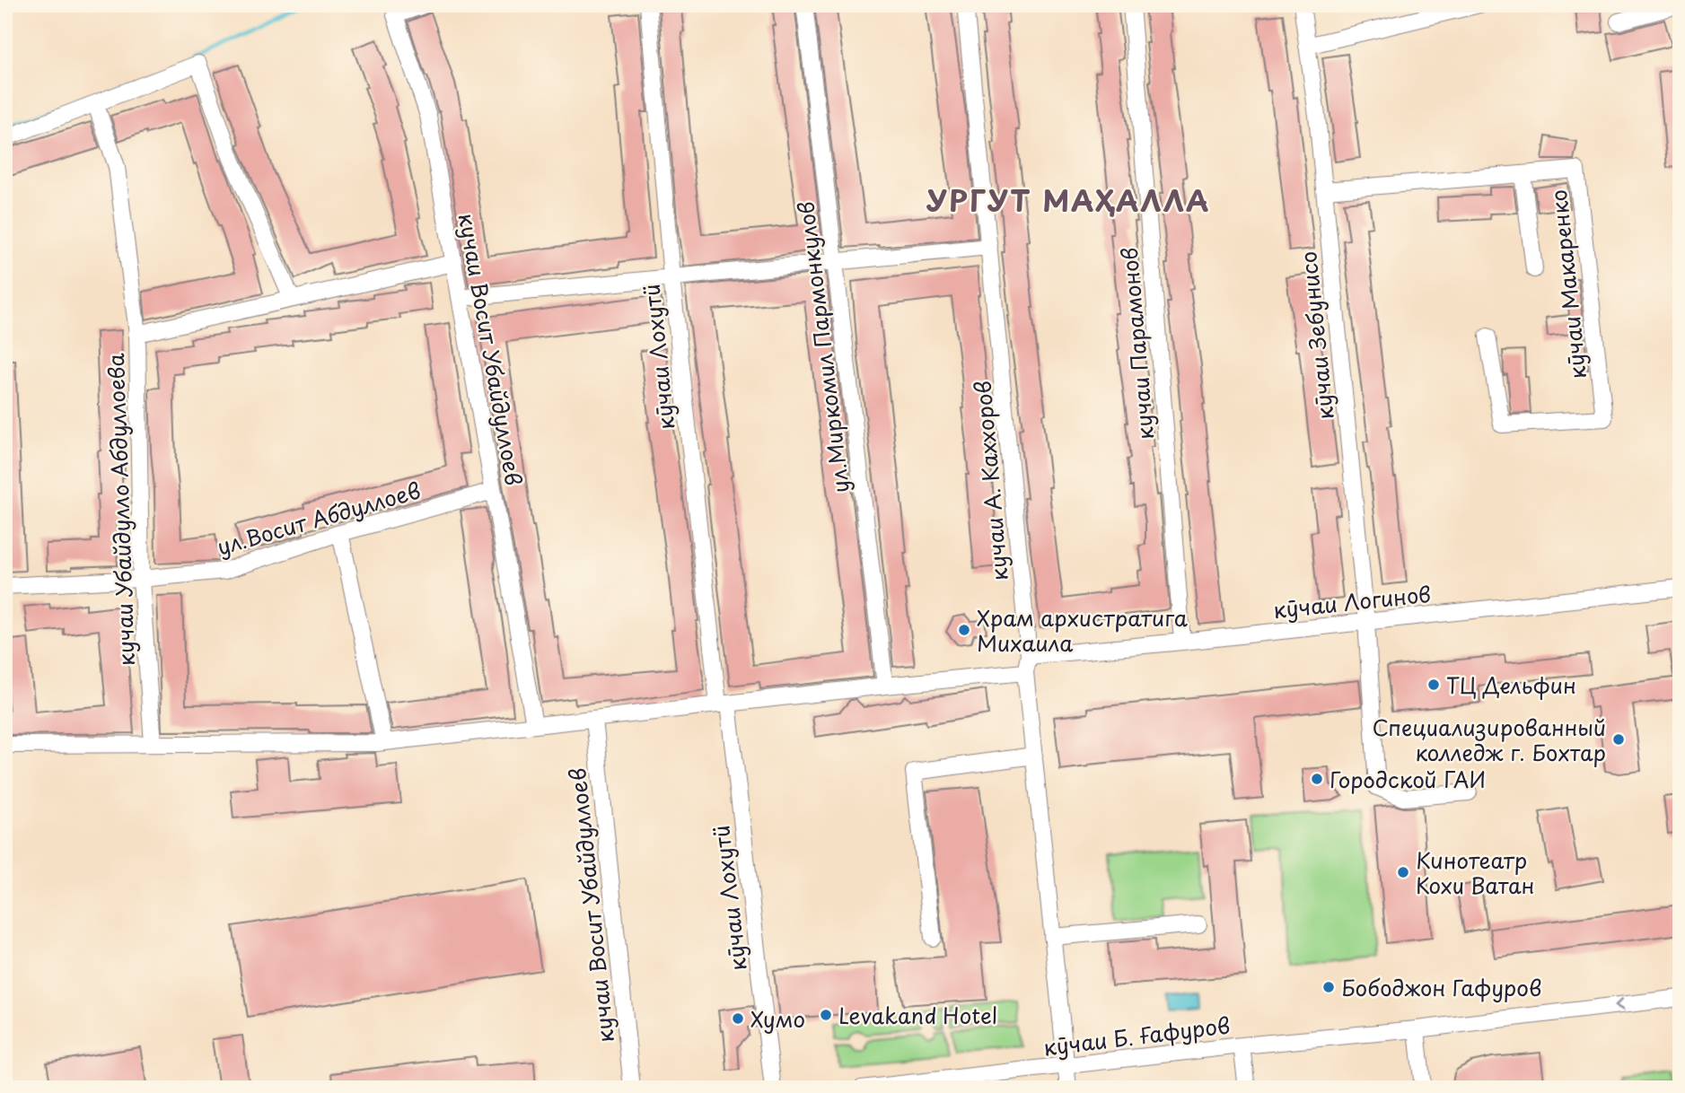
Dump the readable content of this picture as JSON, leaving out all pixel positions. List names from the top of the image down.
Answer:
{
  "streets": {
    "street": [
      "кӯчаи Макаренко",
      "кӯчаи Зебунисо",
      "кучаи Парамонов",
      "ул.Миркомил Пармонкулов",
      "кучаи Восит Убайдуллоев",
      "кӯчаи Лохутӣ",
      "кучаи А. Каххоров",
      "кучаи Убайдулло Абдуллоева",
      "ул.Восит Абдуллоев",
      "кӯчаи Логинов",
      "кӯчаи Б. Ғафуров"
    ]
  },
  "crossings": [
    ["кӯчаи Макаренко", "кӯчаи Зебунисо"],
    ["кӯчаи Зебунисо", "кӯчаи Логинов"],
    ["кучаи Парамонов", "кӯчаи Логинов"],
    ["кучаи Восит Убайдуллоев", "кучаи Убайдулло Абдуллоева"],
    ["кучаи Восит Убайдуллоев", "ул.Восит Абдуллоев"],
    ["кучаи А. Каххоров", "кӯчаи Логинов"],
    ["кучаи А. Каххоров", "кӯчаи Б. Ғафуров"],
    ["кучаи Убайдулло Абдуллоева", "ул.Восит Абдуллоев"]
  ],
  "districts": ["УРГУТ МАҲАЛЛА"],
  "places": [
    "Храм архистратига Михаила",
    "ТЦ Дельфин",
    "Специализированный колледж г. Бохтар",
    "Городской ГАИ",
    "Кинотеатр Кохи Ватан",
    "Бободжон Гафуров",
    "Levakand Hotel",
    "Хумо"
  ]
}
